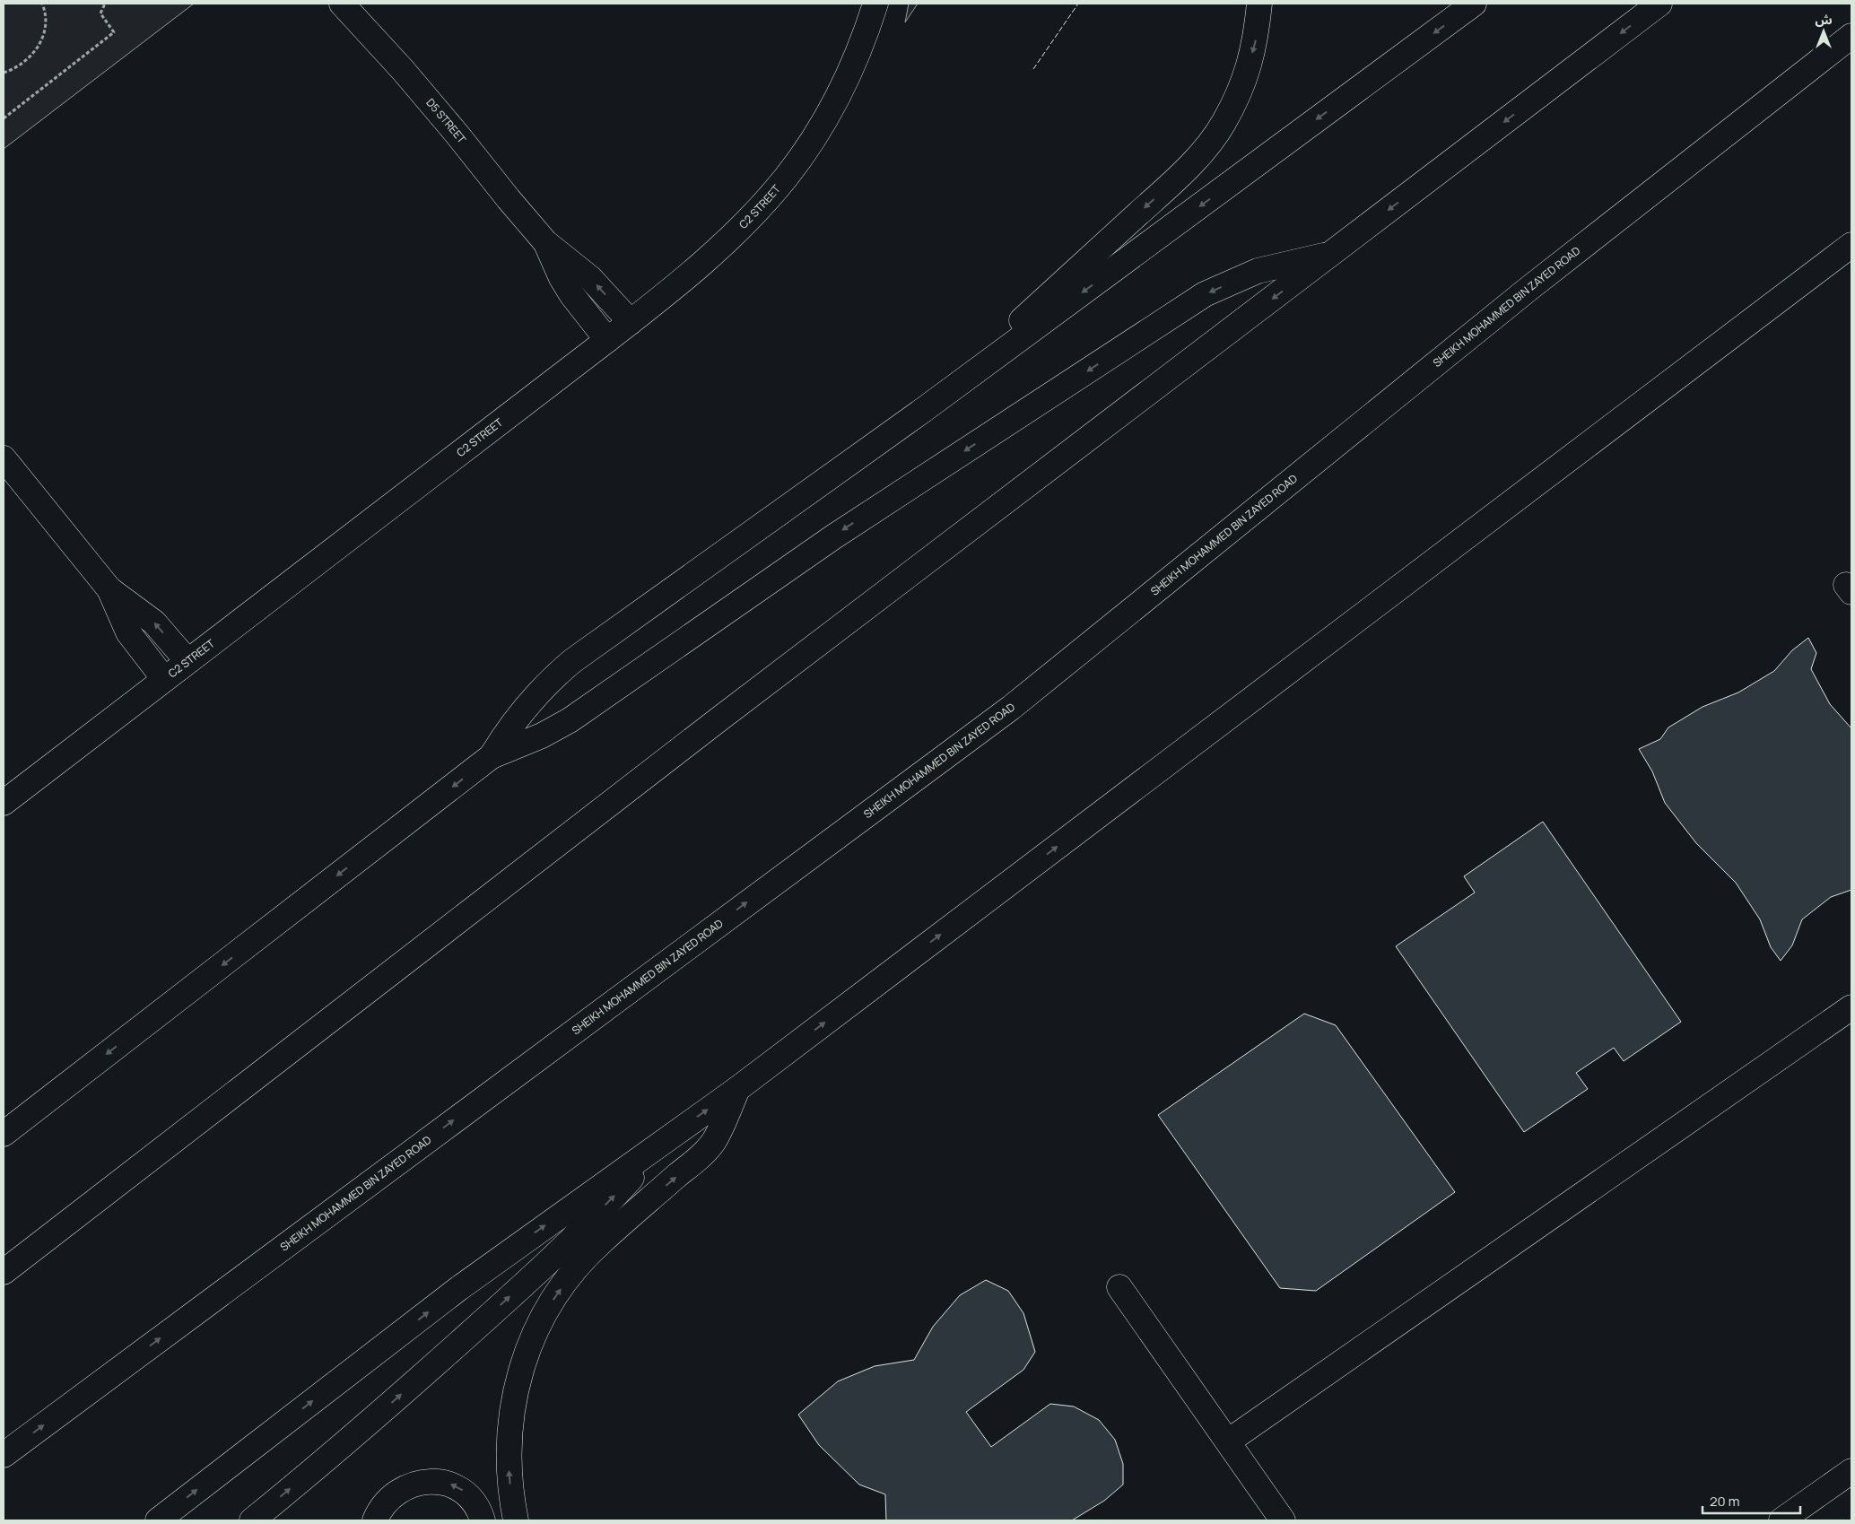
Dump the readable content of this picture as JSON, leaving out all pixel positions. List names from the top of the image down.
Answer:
{
  "streets": {
    "main road": ["D5 STREET", "C2 STREET", "SHEIKH MOHAMMED BIN ZAYED ROAD"]
  },
  "crossings": [
    ["D5 STREET", "C2 STREET"]
  ],
  "scale_bar": "20 m",
  "north": "top"
}
